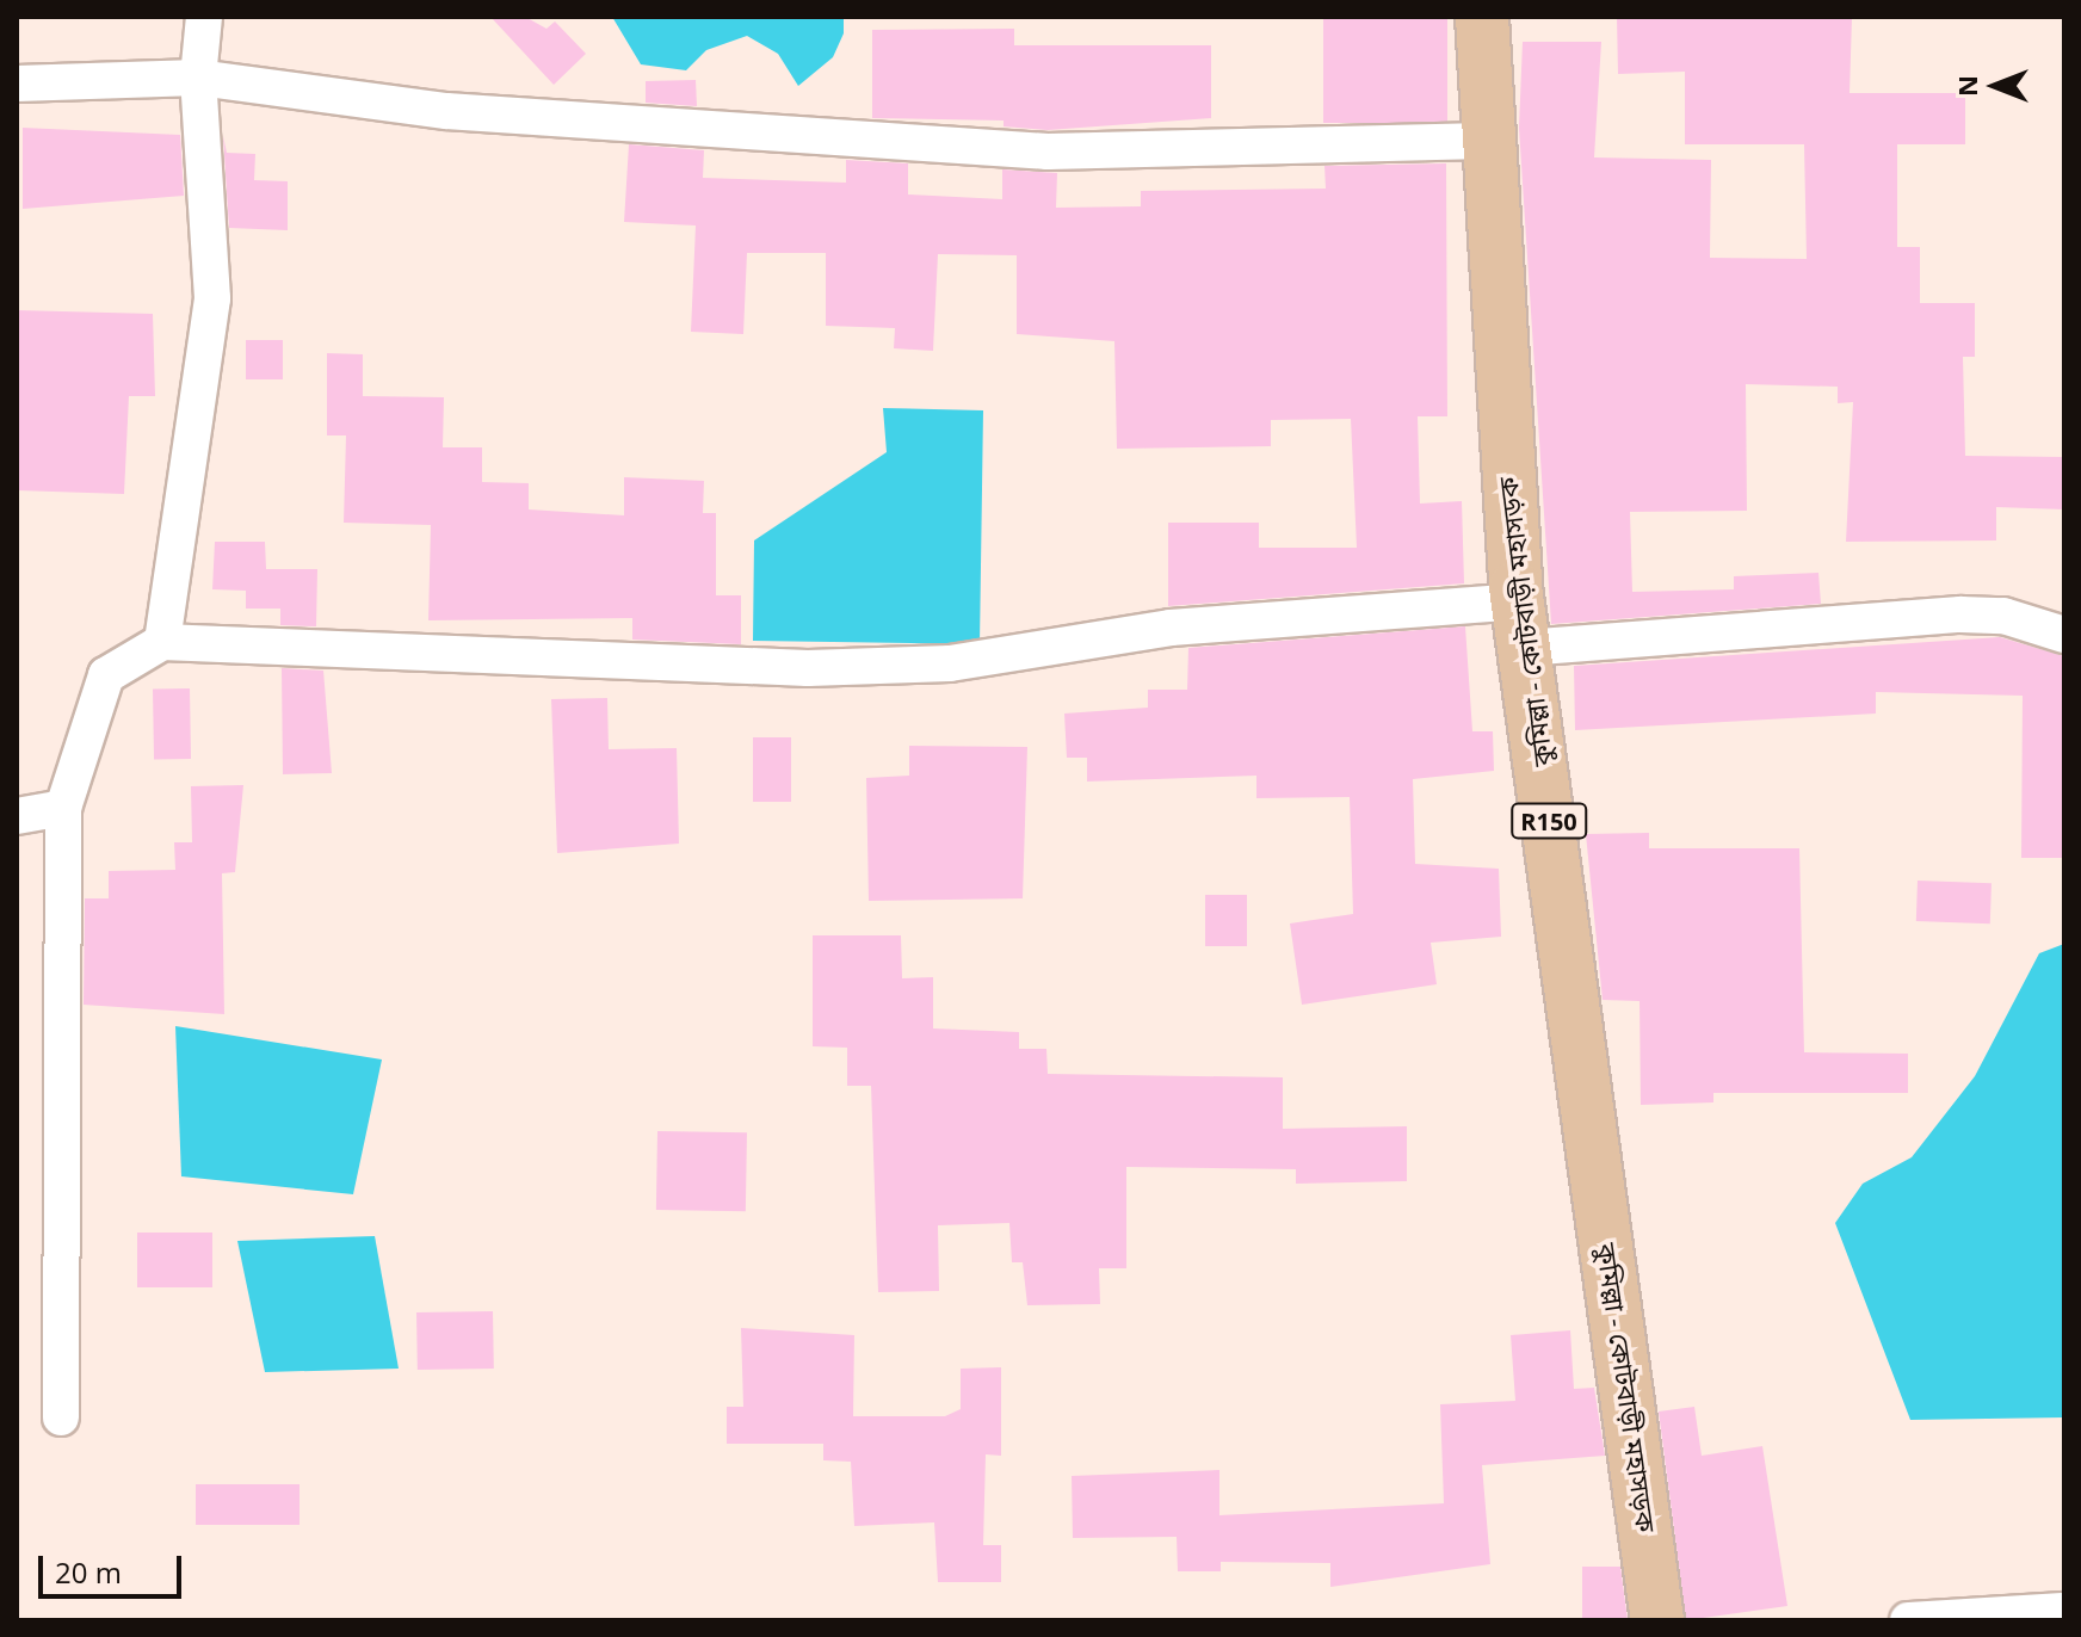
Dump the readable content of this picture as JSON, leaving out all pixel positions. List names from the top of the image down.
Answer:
{
  "streets": {
    "main road": ["কুমিল্লা - কোটবাড়ী মহাসড়ক", "R150"]
  },
  "scale_bar": "20 m",
  "north": "left"
}
